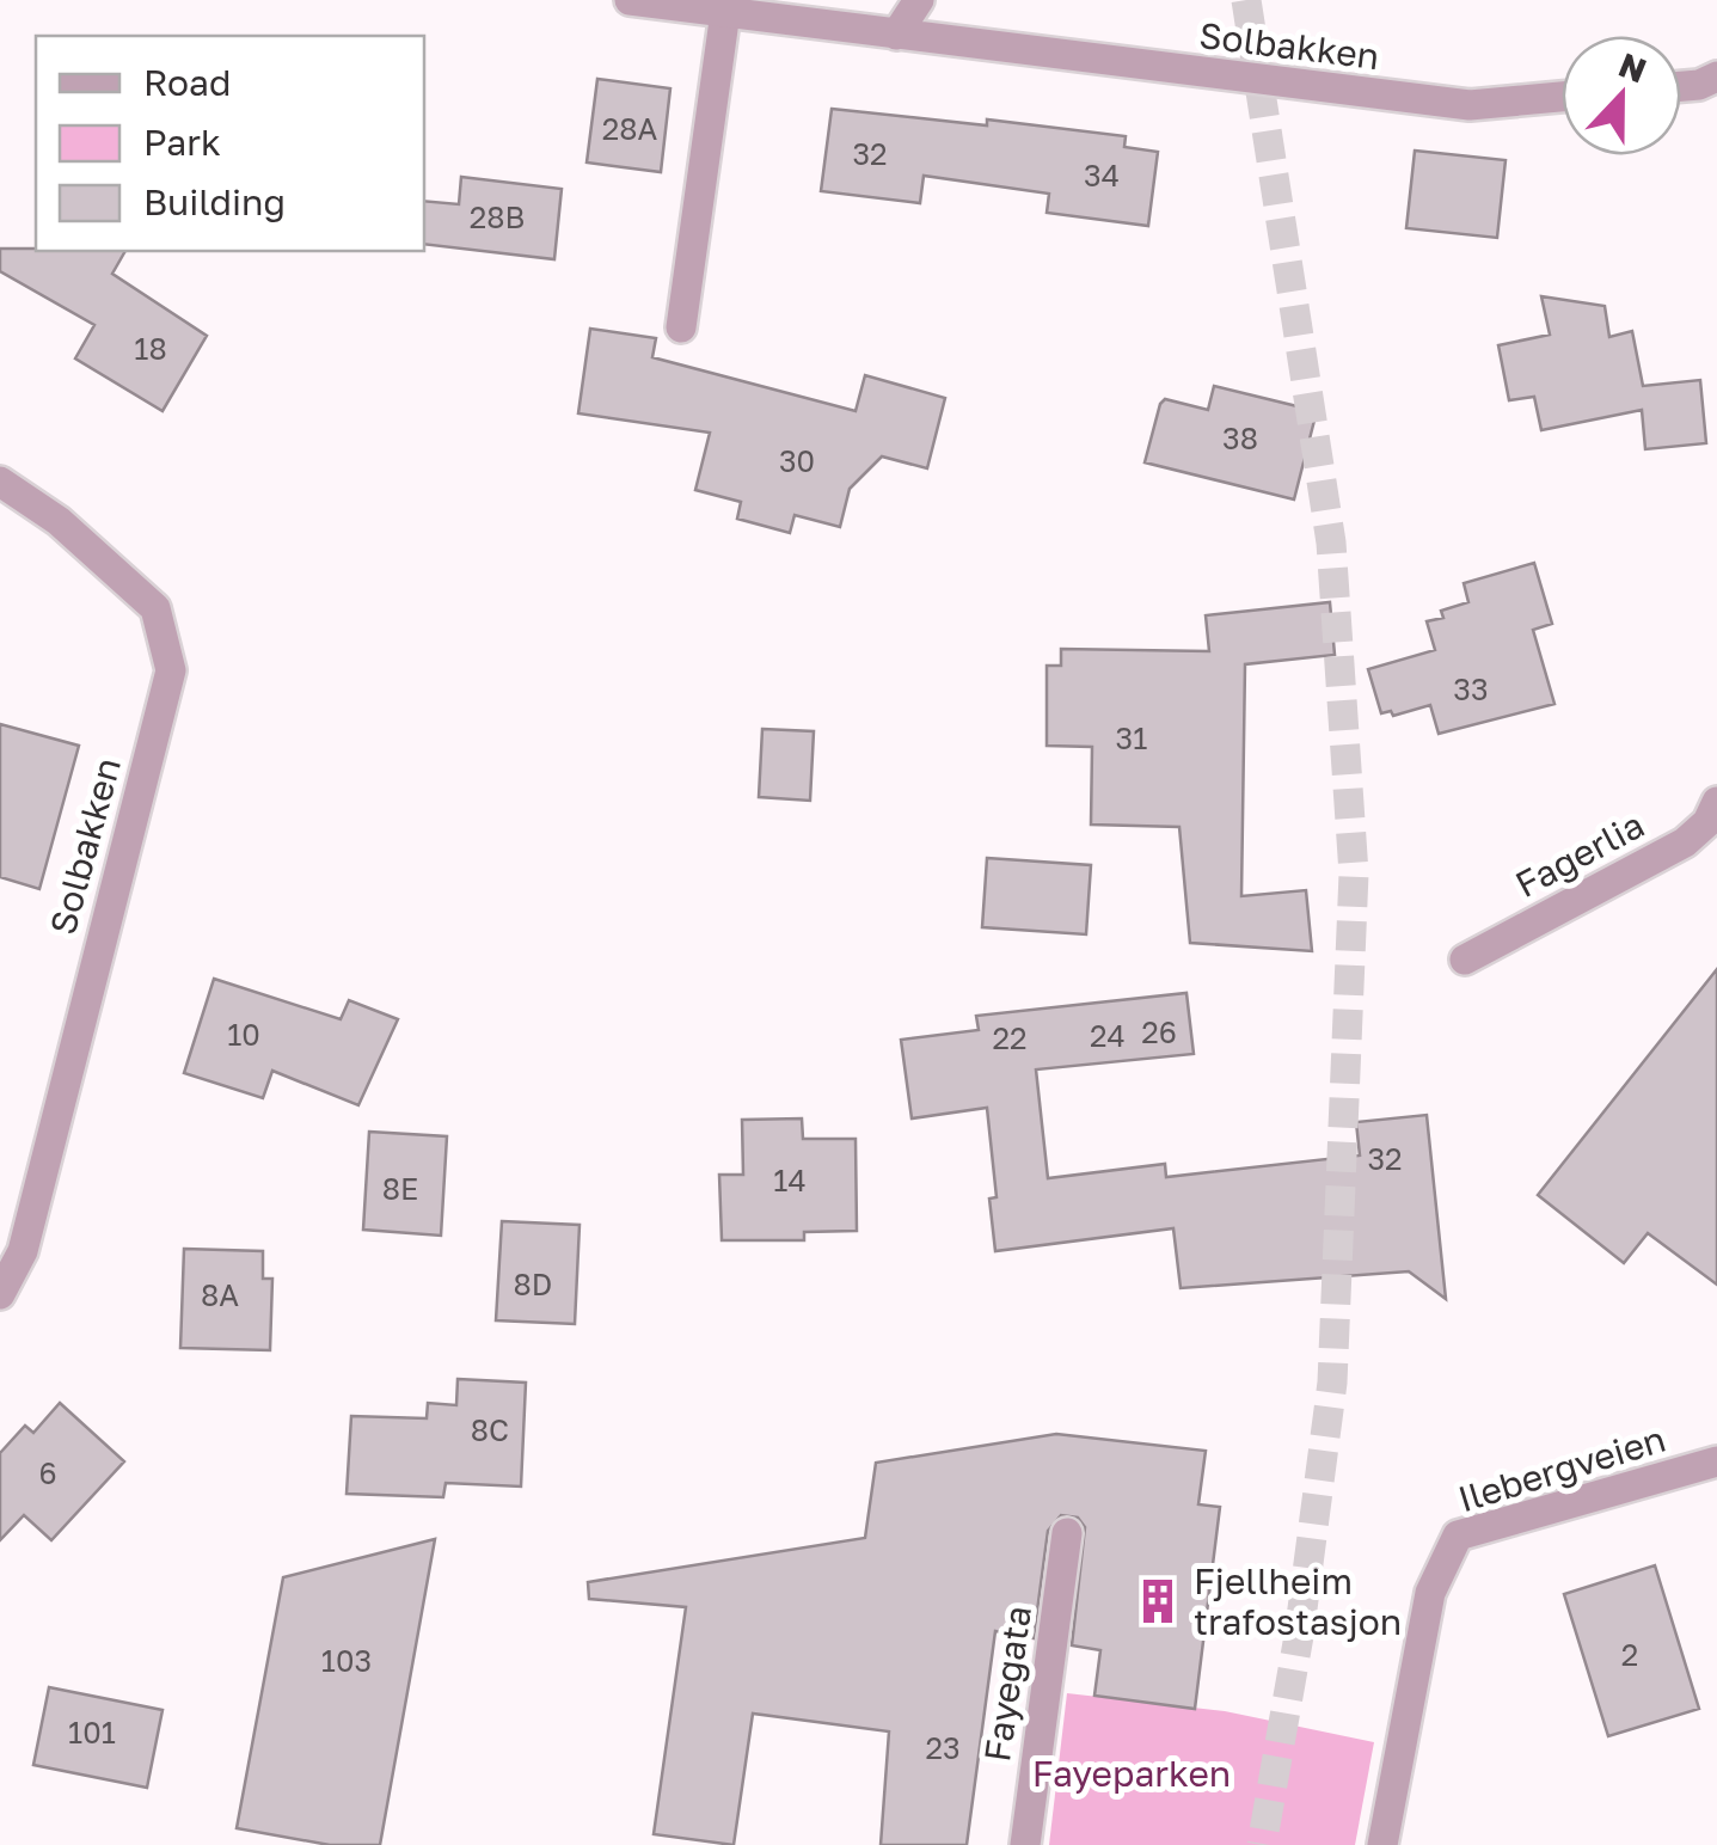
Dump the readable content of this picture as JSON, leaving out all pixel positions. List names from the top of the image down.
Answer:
{
  "streets": {
    "street": [
      "Solbakken",
      "Fagerlia",
      "Ilebergveien",
      "Fayegata"
    ]
  },
  "parks": ["Fayeparken"],
  "places": {
    "building": ["Fjellheim trafostasjon"]
  },
  "house_numbers": [
    "28A",
    "32",
    "34",
    "28B",
    "18",
    "38",
    "30",
    "33",
    "31",
    "26",
    "10",
    "24",
    "22",
    "32",
    "14",
    "8E",
    "8D",
    "8A",
    "8C",
    "6",
    "2",
    "103",
    "101",
    "23"
  ],
  "legend": ["Road", "Park", "Building"],
  "north": "top"
}
